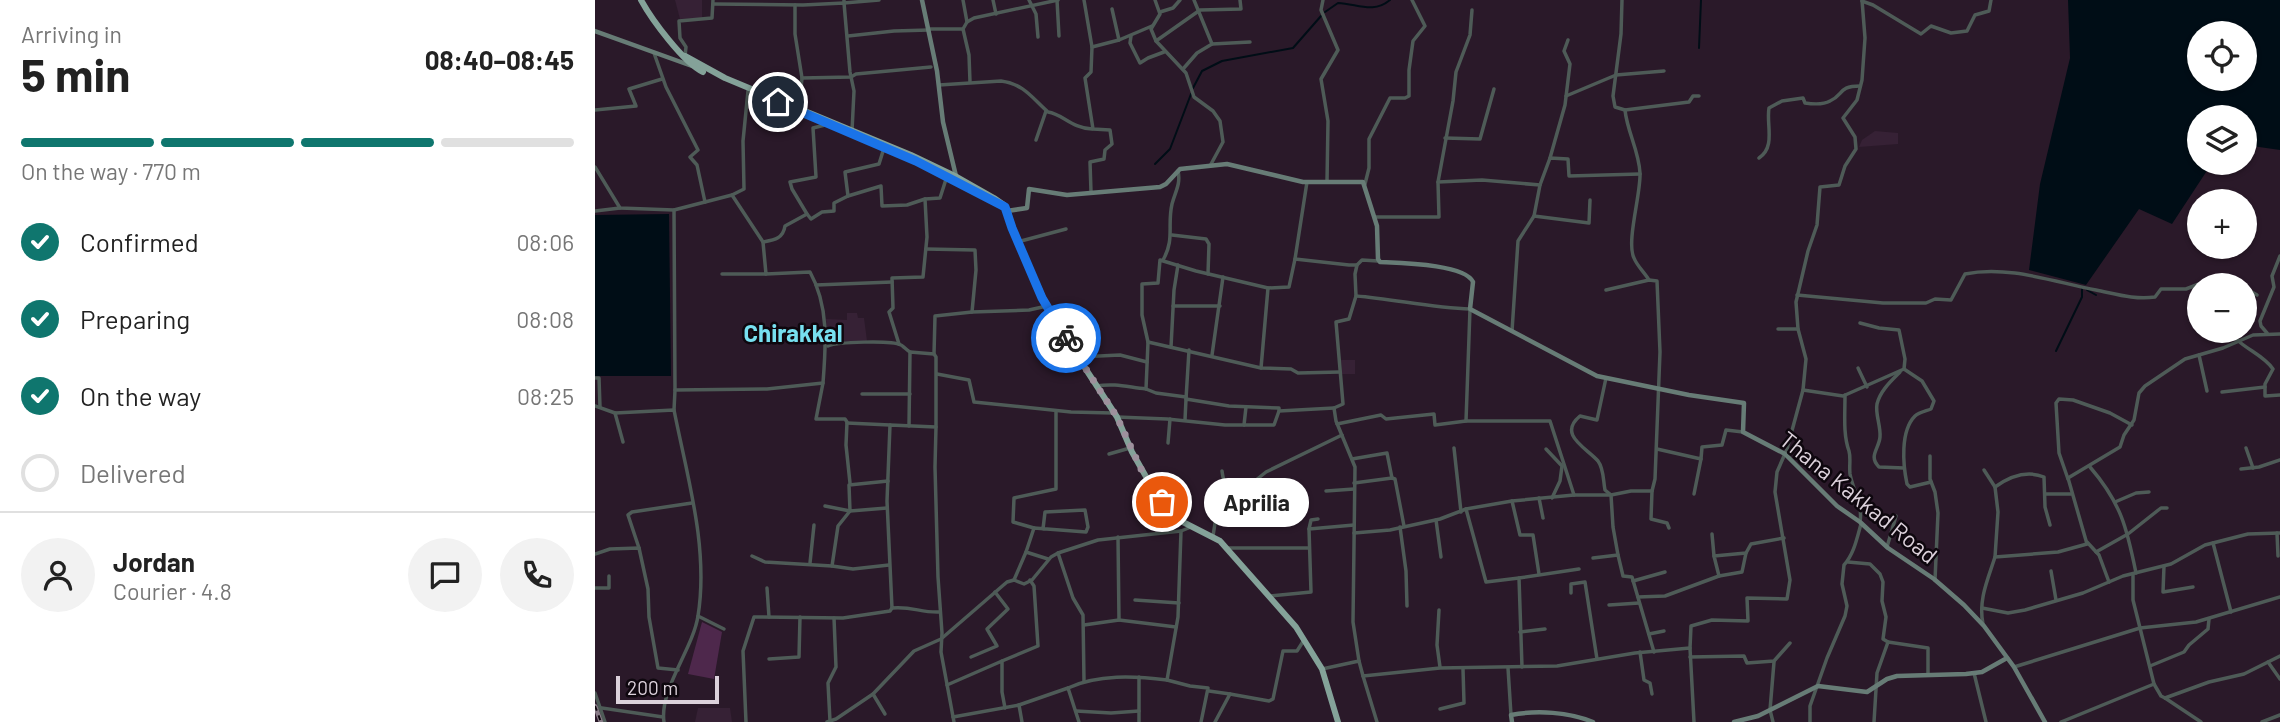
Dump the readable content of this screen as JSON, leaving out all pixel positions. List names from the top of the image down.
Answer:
{
  "streets": {
    "main road": ["Thana Kakkad Road"]
  },
  "districts": ["Chirakkal"],
  "places": ["Aprilia"],
  "scale_bar": "200 m",
  "page": {
    "heading": ["5 min", "Arriving in", "08:40–08:45"],
    "panel": ["Jordan", "Courier · 4.8"],
    "map_buttons": ["+", "−"],
    "bar": "On the way · 770 m",
    "list": [
      ["Confirmed", "08:06"],
      ["Preparing", "08:08"],
      ["On the way", "08:25"],
      "Delivered"
    ],
    "bubble": "Aprilia",
    "scale": "200 m"
  }
}
